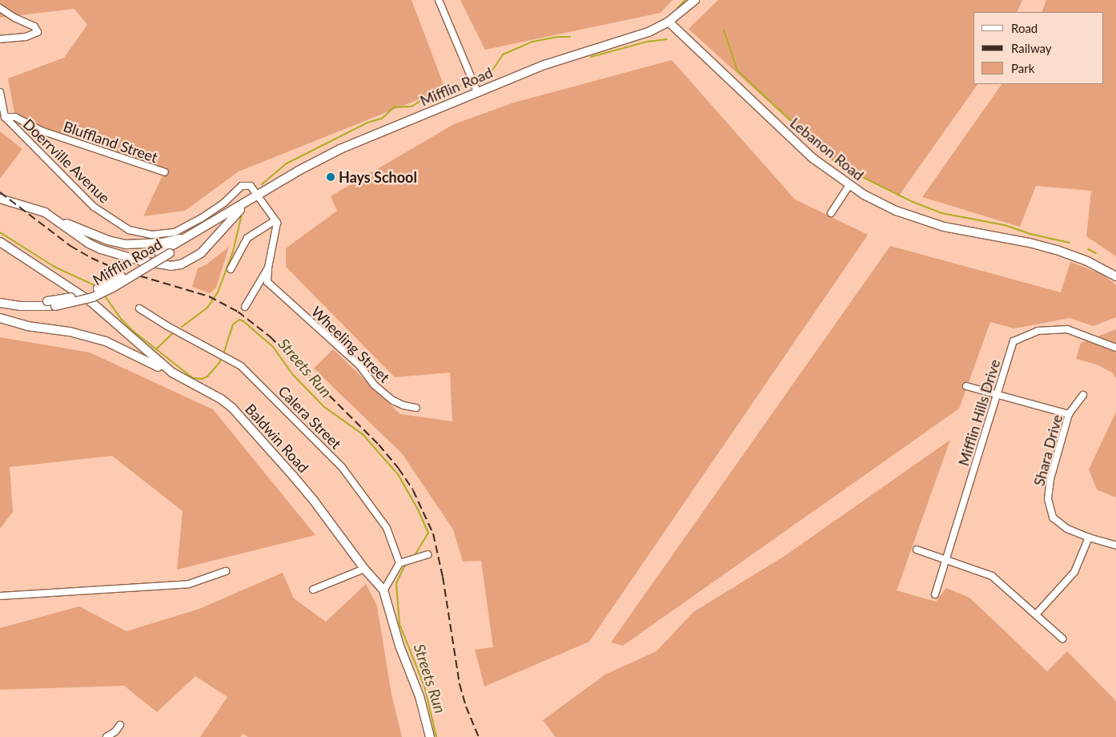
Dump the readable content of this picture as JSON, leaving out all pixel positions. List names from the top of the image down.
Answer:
{
  "streets": {
    "main road": ["Mifflin Road", "Lebanon Road", "Baldwin Road"],
    "street": [
      "Bluffland Street",
      "Doerrville Avenue",
      "Wheeling Street",
      "Mifflin Hills Drive",
      "Calera Street",
      "Shara Drive"
    ]
  },
  "crossings": [
    ["Mifflin Road", "Lebanon Road"],
    ["Mifflin Road", "Doerrville Avenue"],
    ["Bluffland Street", "Doerrville Avenue"]
  ],
  "water": ["Streets Run"],
  "places": ["Hays School"],
  "legend": ["Road", "Railway", "Park"]
}
